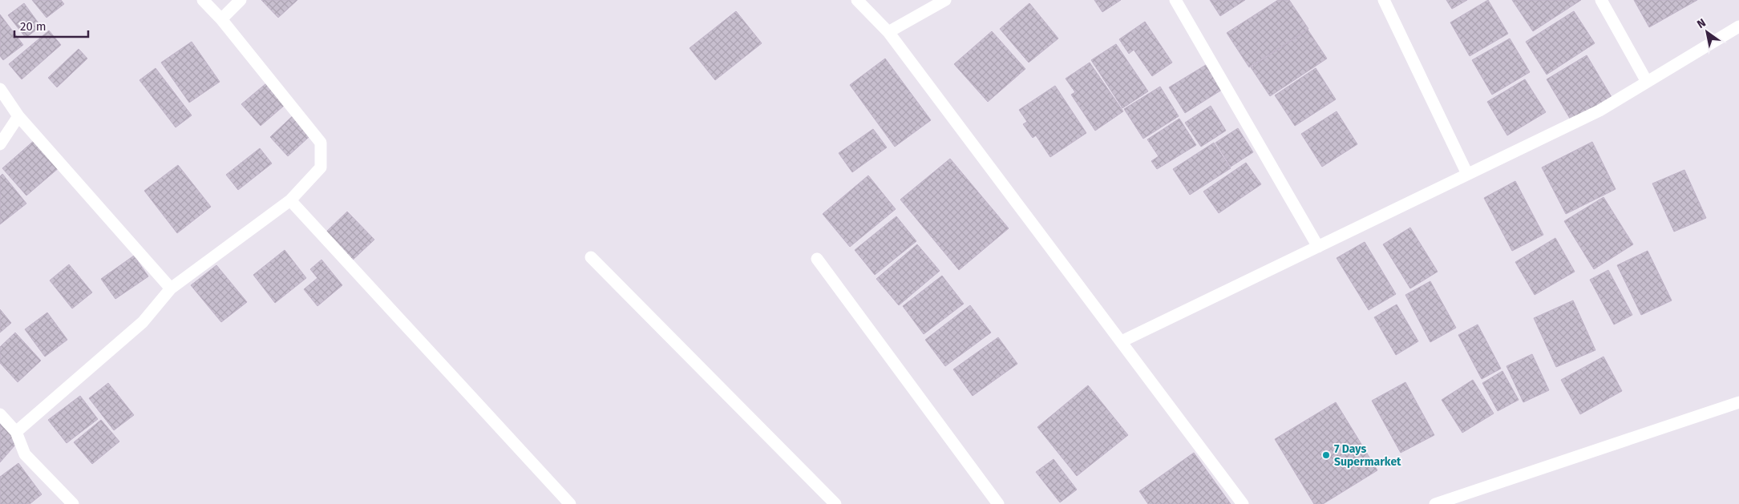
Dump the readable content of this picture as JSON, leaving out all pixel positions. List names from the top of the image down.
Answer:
{
  "places": ["7 Days Supermarket"],
  "scale_bar": "20 m",
  "north": "top left"
}
